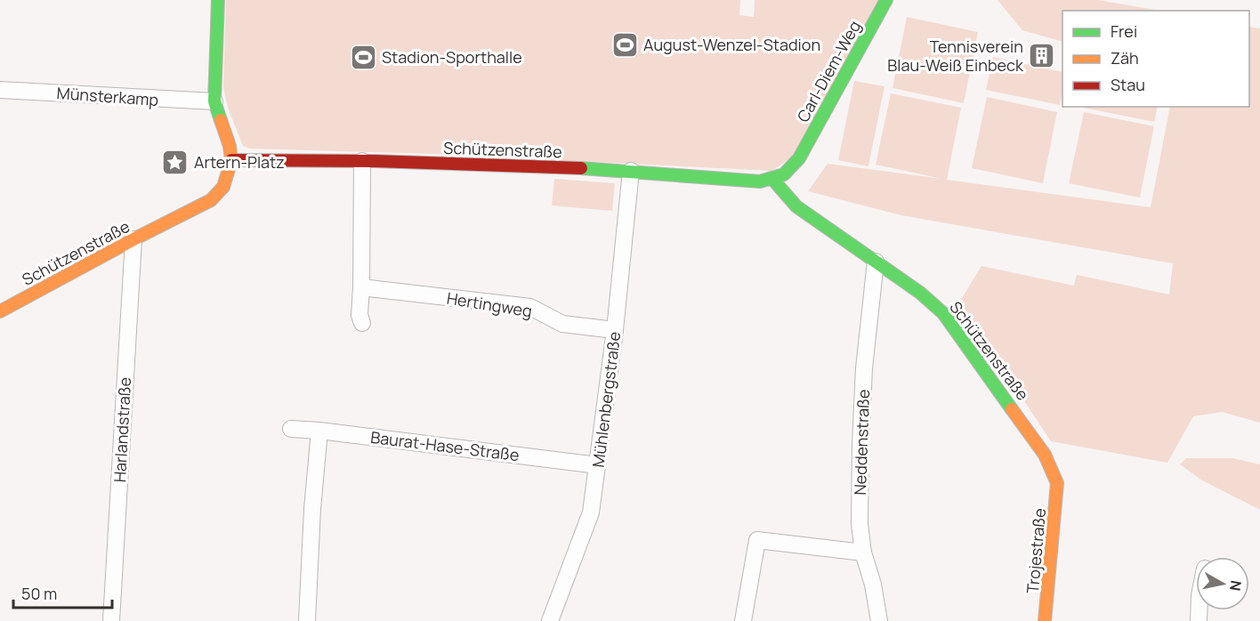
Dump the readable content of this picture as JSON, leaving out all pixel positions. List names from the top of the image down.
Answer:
{
  "streets": {
    "street": [
      "Carl-Diem-Weg",
      "Münsterkamp",
      "Schützenstraße",
      "Hertingweg",
      "Mühlenbergstraße",
      "Harlandstraße",
      "Neddenstraße",
      "Baurat-Hase-Straße",
      "Trojestraße"
    ]
  },
  "crossings": [
    ["Carl-Diem-Weg", "Schützenstraße"],
    ["Münsterkamp", "Schützenstraße"],
    ["Schützenstraße", "Mühlenbergstraße"],
    ["Schützenstraße", "Harlandstraße"],
    ["Schützenstraße", "Neddenstraße"],
    ["Schützenstraße", "Trojestraße"],
    ["Hertingweg", "Mühlenbergstraße"],
    ["Mühlenbergstraße", "Baurat-Hase-Straße"]
  ],
  "places": {
    "sports": ["August-Wenzel-Stadion", "Stadion-Sporthalle"],
    "building": ["Tennisverein Blau-Weiß Einbeck"],
    "place": ["Artern-Platz"]
  },
  "legend": ["Frei", "Zäh", "Stau"],
  "scale_bar": "50 m",
  "north": "right"
}
